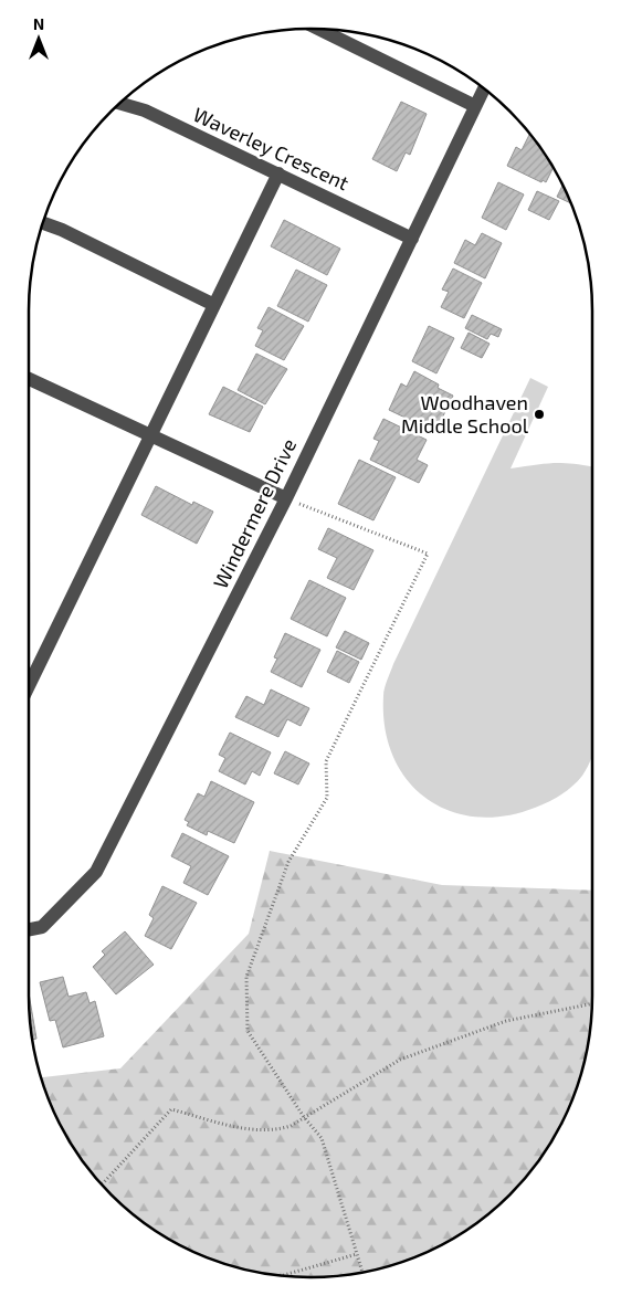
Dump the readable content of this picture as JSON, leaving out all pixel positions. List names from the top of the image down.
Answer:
{
  "streets": {
    "street": ["Waverley Crescent", "Windermere Drive"]
  },
  "crossings": [
    ["Waverley Crescent", "Windermere Drive"]
  ],
  "places": ["Woodhaven Middle School"],
  "north": "top"
}
